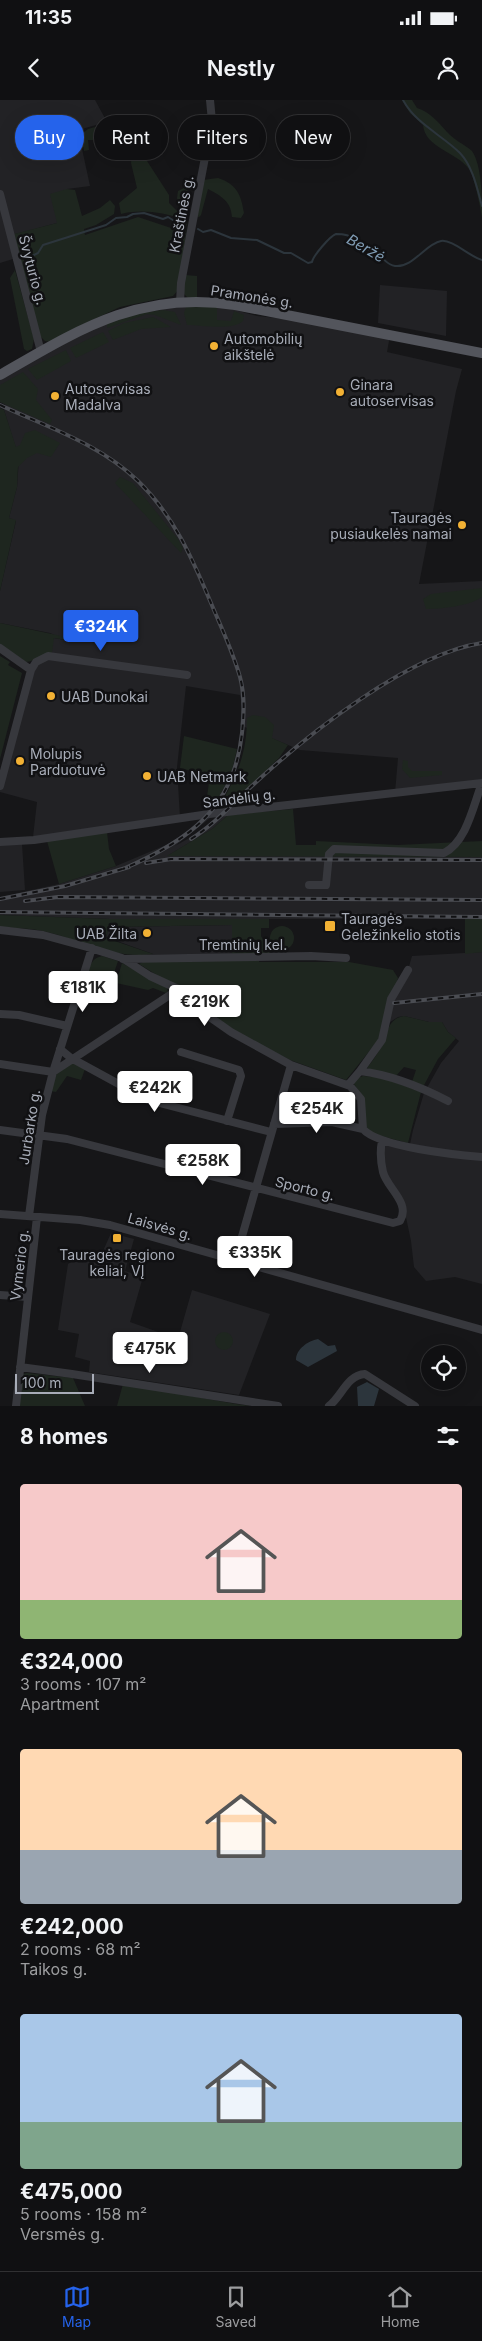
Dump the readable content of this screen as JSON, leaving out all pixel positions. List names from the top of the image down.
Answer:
{
  "streets": {
    "main road": ["Pramonės g."],
    "street": [
      "Kraštinės g.",
      "Švyturio g.",
      "Sandėlių g.",
      "Tremtinių kel.",
      "Jurbarko g.",
      "Sporto g.",
      "Laisvės g.",
      "Vymerio g."
    ]
  },
  "crossings": [
    ["Kraštinės g.", "Pramonės g."],
    ["Švyturio g.", "Pramonės g."],
    ["Tremtinių kel.", "Jurbarko g."],
    ["Jurbarko g.", "Sporto g."],
    ["Jurbarko g.", "Laisvės g."],
    ["Jurbarko g.", "Vymerio g."],
    ["Laisvės g.", "Vymerio g."]
  ],
  "water": ["Beržė"],
  "places": {
    "other": [
      "Automobilių aikštelė",
      "Ginara autoservisas",
      "Autoservisas Madalva",
      "Tauragės pusiaukelės namai",
      "UAB Dunokai",
      "Molupis Parduotuvė",
      "UAB Netmark",
      "UAB Žilta"
    ],
    "transit": ["Tauragės Geležinkelio stotis", "Tauragės regiono keliai, VĮ"]
  },
  "scale_bar": "100 m",
  "page": {
    "status": "11:35",
    "header": "Nestly",
    "chip": [
      "Buy",
      "Rent",
      "Filters",
      "New"
    ],
    "price": [
      "€324K",
      "€181K",
      "€219K",
      "€242K",
      "€254K",
      "€258K",
      "€335K",
      "€475K"
    ],
    "scale": "100 m",
    "heading": "8 homes",
    "list": [
      {
        "name": "€324,000",
        "note": "3 rooms · 107 m² · Apartment"
      },
      {
        "name": "€242,000",
        "note": "2 rooms · 68 m² · Taikos g."
      },
      {
        "name": "€475,000",
        "note": "5 rooms · 158 m² · Versmės g."
      }
    ],
    "tabs": ["Map", "Saved", "Home"]
  }
}
